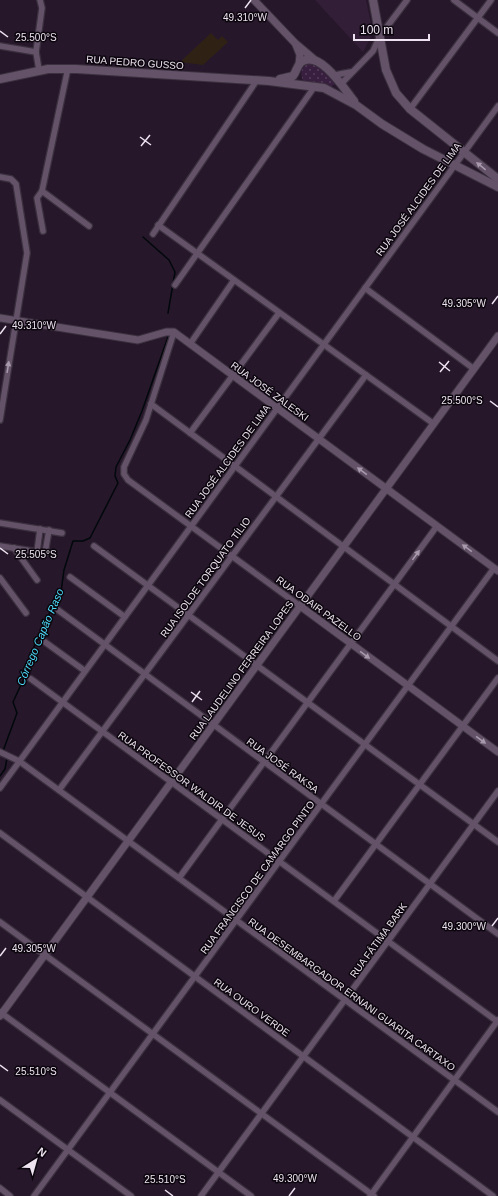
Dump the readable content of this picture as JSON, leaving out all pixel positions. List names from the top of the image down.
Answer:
{
  "streets": {
    "main road": ["RUA PEDRO GUSSO"],
    "street": [
      "RUA JOSÉ ALCIDES DE LIMA",
      "RUA JOSÉ ZALESKI",
      "RUA ISOLDE TORQUATO TÍLIO",
      "RUA ODAIR PAZELLO",
      "RUA LAUDELINO FERREIRA LOPES",
      "RUA JOSÉ RAKSA",
      "RUA PROFESSOR WALDIR DE JESUS",
      "RUA FRANCISCO DE CAMARGO PINTO",
      "RUA FÁTIMA BARK",
      "RUA DESEMBARGADOR ERNANI GUARITA CARTAXO",
      "RUA OURO VERDE"
    ]
  },
  "crossings": [
    ["RUA PEDRO GUSSO", "RUA JOSÉ ALCIDES DE LIMA"],
    ["RUA JOSÉ ALCIDES DE LIMA", "RUA JOSÉ ZALESKI"],
    ["RUA JOSÉ ALCIDES DE LIMA", "RUA ODAIR PAZELLO"],
    ["RUA JOSÉ ALCIDES DE LIMA", "RUA JOSÉ RAKSA"],
    ["RUA JOSÉ ALCIDES DE LIMA", "RUA PROFESSOR WALDIR DE JESUS"],
    ["RUA JOSÉ ALCIDES DE LIMA", "RUA DESEMBARGADOR ERNANI GUARITA CARTAXO"],
    ["RUA JOSÉ ZALESKI", "RUA ISOLDE TORQUATO TÍLIO"],
    ["RUA JOSÉ ZALESKI", "RUA LAUDELINO FERREIRA LOPES"],
    ["RUA JOSÉ ZALESKI", "RUA FRANCISCO DE CAMARGO PINTO"],
    ["RUA ISOLDE TORQUATO TÍLIO", "RUA ODAIR PAZELLO"],
    ["RUA ISOLDE TORQUATO TÍLIO", "RUA JOSÉ RAKSA"],
    ["RUA ISOLDE TORQUATO TÍLIO", "RUA PROFESSOR WALDIR DE JESUS"],
    ["RUA ISOLDE TORQUATO TÍLIO", "RUA DESEMBARGADOR ERNANI GUARITA CARTAXO"],
    ["RUA ODAIR PAZELLO", "RUA LAUDELINO FERREIRA LOPES"],
    ["RUA ODAIR PAZELLO", "RUA FRANCISCO DE CAMARGO PINTO"],
    ["RUA LAUDELINO FERREIRA LOPES", "RUA JOSÉ RAKSA"],
    ["RUA LAUDELINO FERREIRA LOPES", "RUA PROFESSOR WALDIR DE JESUS"],
    ["RUA LAUDELINO FERREIRA LOPES", "RUA DESEMBARGADOR ERNANI GUARITA CARTAXO"],
    ["RUA LAUDELINO FERREIRA LOPES", "RUA OURO VERDE"],
    ["RUA JOSÉ RAKSA", "RUA FRANCISCO DE CAMARGO PINTO"],
    ["RUA JOSÉ RAKSA", "RUA FÁTIMA BARK"],
    ["RUA PROFESSOR WALDIR DE JESUS", "RUA FRANCISCO DE CAMARGO PINTO"],
    ["RUA PROFESSOR WALDIR DE JESUS", "RUA FÁTIMA BARK"],
    ["RUA FRANCISCO DE CAMARGO PINTO", "RUA DESEMBARGADOR ERNANI GUARITA CARTAXO"],
    ["RUA FRANCISCO DE CAMARGO PINTO", "RUA OURO VERDE"],
    ["RUA FÁTIMA BARK", "RUA DESEMBARGADOR ERNANI GUARITA CARTAXO"],
    ["RUA FÁTIMA BARK", "RUA OURO VERDE"]
  ],
  "one_way": ["RUA JOSÉ ZALESKI"],
  "water": ["Córrego Capão Raso"],
  "scale_bar": "100 m",
  "north": "top right",
  "coordinates": [
    "49.310°W",
    "25.500°S",
    "49.305°W",
    "25.505°S",
    "49.300°W",
    "25.510°S"
  ]
}
